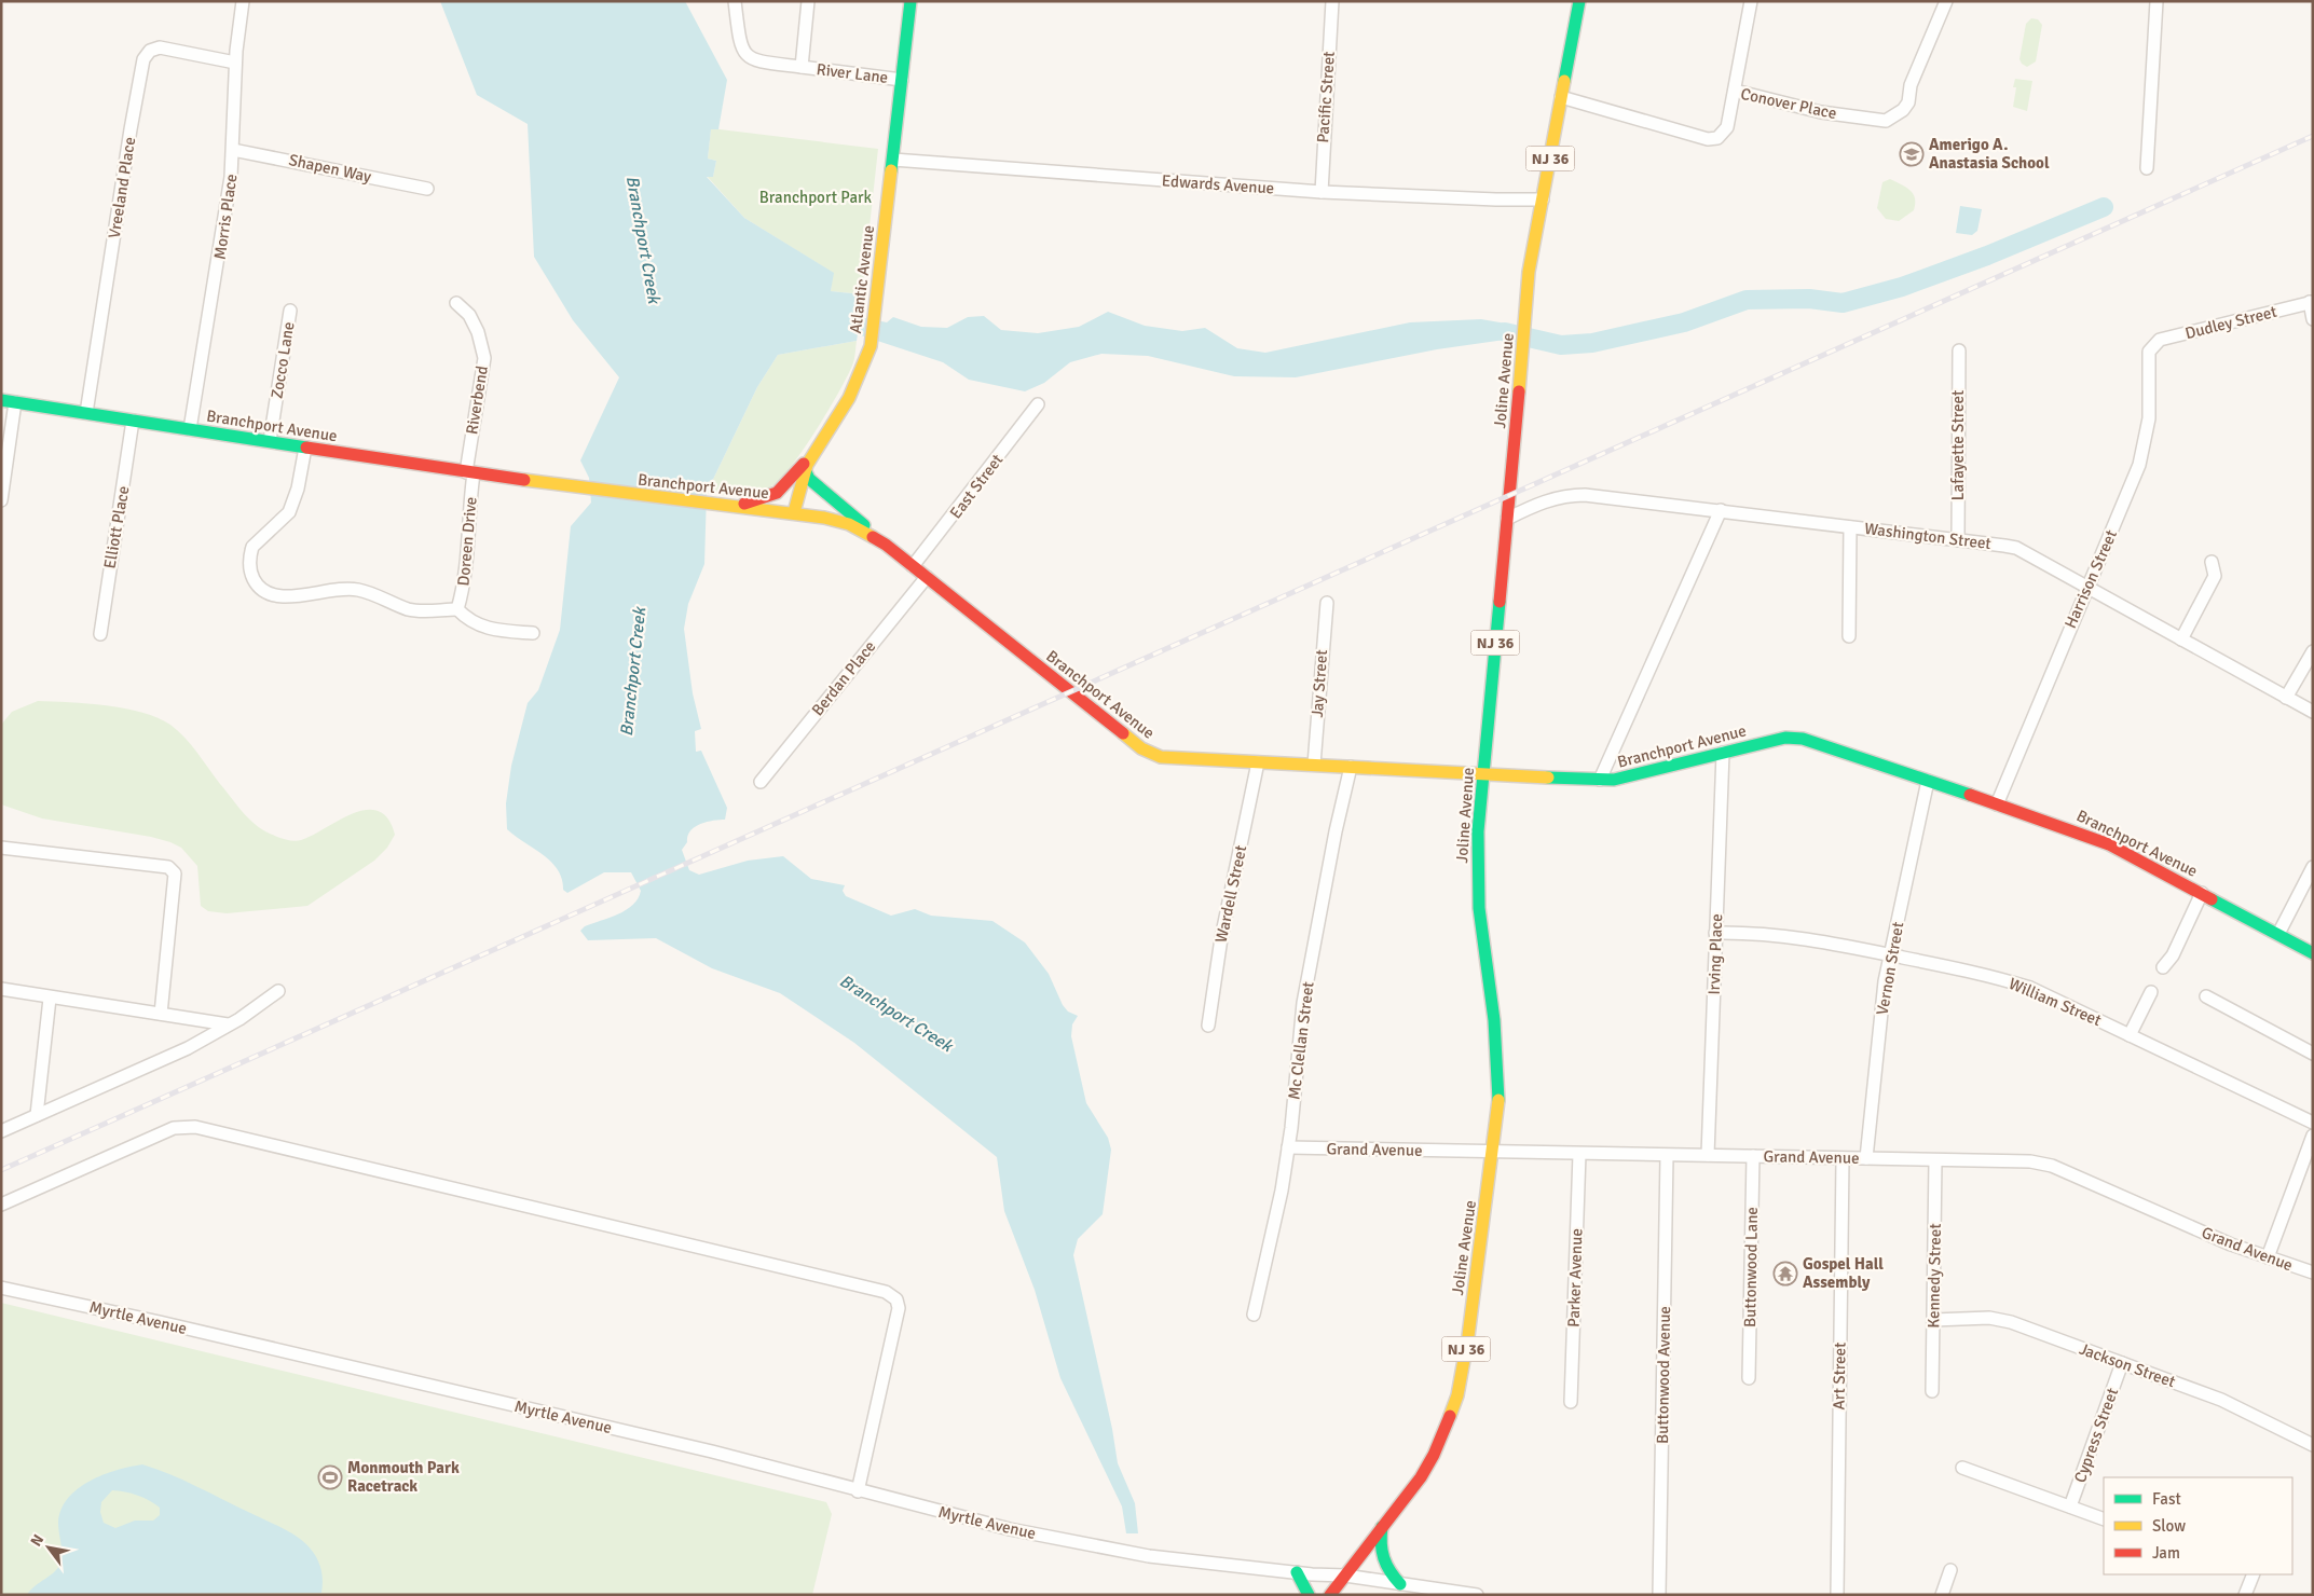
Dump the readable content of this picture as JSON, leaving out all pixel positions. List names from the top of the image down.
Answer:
{
  "streets": {
    "street": [
      "River Lane",
      "Pacific Street",
      "Conover Place",
      "NJ 36",
      "Shapen Way",
      "Edwards Avenue",
      "Vreeland Place",
      "Morris Place",
      "Atlantic Avenue",
      "Dudley Street",
      "Zocco Lane",
      "Joline Avenue",
      "Riverbend",
      "Branchport Avenue",
      "Lafayette Street",
      "East Street",
      "Elliott Place",
      "Washington Street",
      "Doreen Drive",
      "Harrison Street",
      "Berdan Place",
      "Jay Street",
      "Wardell Street",
      "Irving Place",
      "Vernon Street",
      "William Street",
      "Mc Clellan Street",
      "Grand Avenue",
      "Buttonwood Lane",
      "Kennedy Street",
      "Parker Avenue",
      "Myrtle Avenue",
      "Jackson Street",
      "Buttonwood Avenue",
      "Art Street",
      "Cypress Street"
    ]
  },
  "crossings": [
    ["River Lane", "Atlantic Avenue"],
    ["Pacific Street", "Edwards Avenue"],
    ["Conover Place", "Joline Avenue"],
    ["Shapen Way", "Morris Place"],
    ["Edwards Avenue", "Atlantic Avenue"],
    ["Edwards Avenue", "Joline Avenue"],
    ["Vreeland Place", "Morris Place"],
    ["Vreeland Place", "Branchport Avenue"],
    ["Morris Place", "Branchport Avenue"],
    ["Atlantic Avenue", "Branchport Avenue"],
    ["Dudley Street", "Harrison Street"],
    ["Zocco Lane", "Branchport Avenue"],
    ["Joline Avenue", "Branchport Avenue"],
    ["Joline Avenue", "Washington Street"],
    ["Joline Avenue", "Grand Avenue"],
    ["Joline Avenue", "Myrtle Avenue"],
    ["Riverbend", "Branchport Avenue"],
    ["Riverbend", "Doreen Drive"],
    ["Branchport Avenue", "East Street"],
    ["Branchport Avenue", "Elliott Place"],
    ["Branchport Avenue", "Doreen Drive"],
    ["Branchport Avenue", "Harrison Street"],
    ["Branchport Avenue", "Berdan Place"],
    ["Branchport Avenue", "Jay Street"],
    ["Branchport Avenue", "Wardell Street"],
    ["Branchport Avenue", "Irving Place"],
    ["Branchport Avenue", "Vernon Street"],
    ["Branchport Avenue", "Mc Clellan Street"],
    ["Lafayette Street", "Washington Street"],
    ["Washington Street", "Harrison Street"],
    ["Irving Place", "William Street"],
    ["Irving Place", "Grand Avenue"],
    ["Vernon Street", "William Street"],
    ["Vernon Street", "Grand Avenue"],
    ["Mc Clellan Street", "Grand Avenue"],
    ["Grand Avenue", "Buttonwood Lane"],
    ["Grand Avenue", "Kennedy Street"],
    ["Grand Avenue", "Parker Avenue"],
    ["Grand Avenue", "Buttonwood Avenue"],
    ["Grand Avenue", "Art Street"],
    ["Kennedy Street", "Jackson Street"],
    ["Jackson Street", "Cypress Street"]
  ],
  "water": ["Branchport Creek"],
  "parks": ["Branchport Park"],
  "places": {
    "school or university": ["Amerigo A. Anastasia School"],
    "temple": ["Gospel Hall Assembly"],
    "sports": ["Monmouth Park Racetrack"]
  },
  "legend": ["Fast", "Slow", "Jam"],
  "north": "top left"
}
